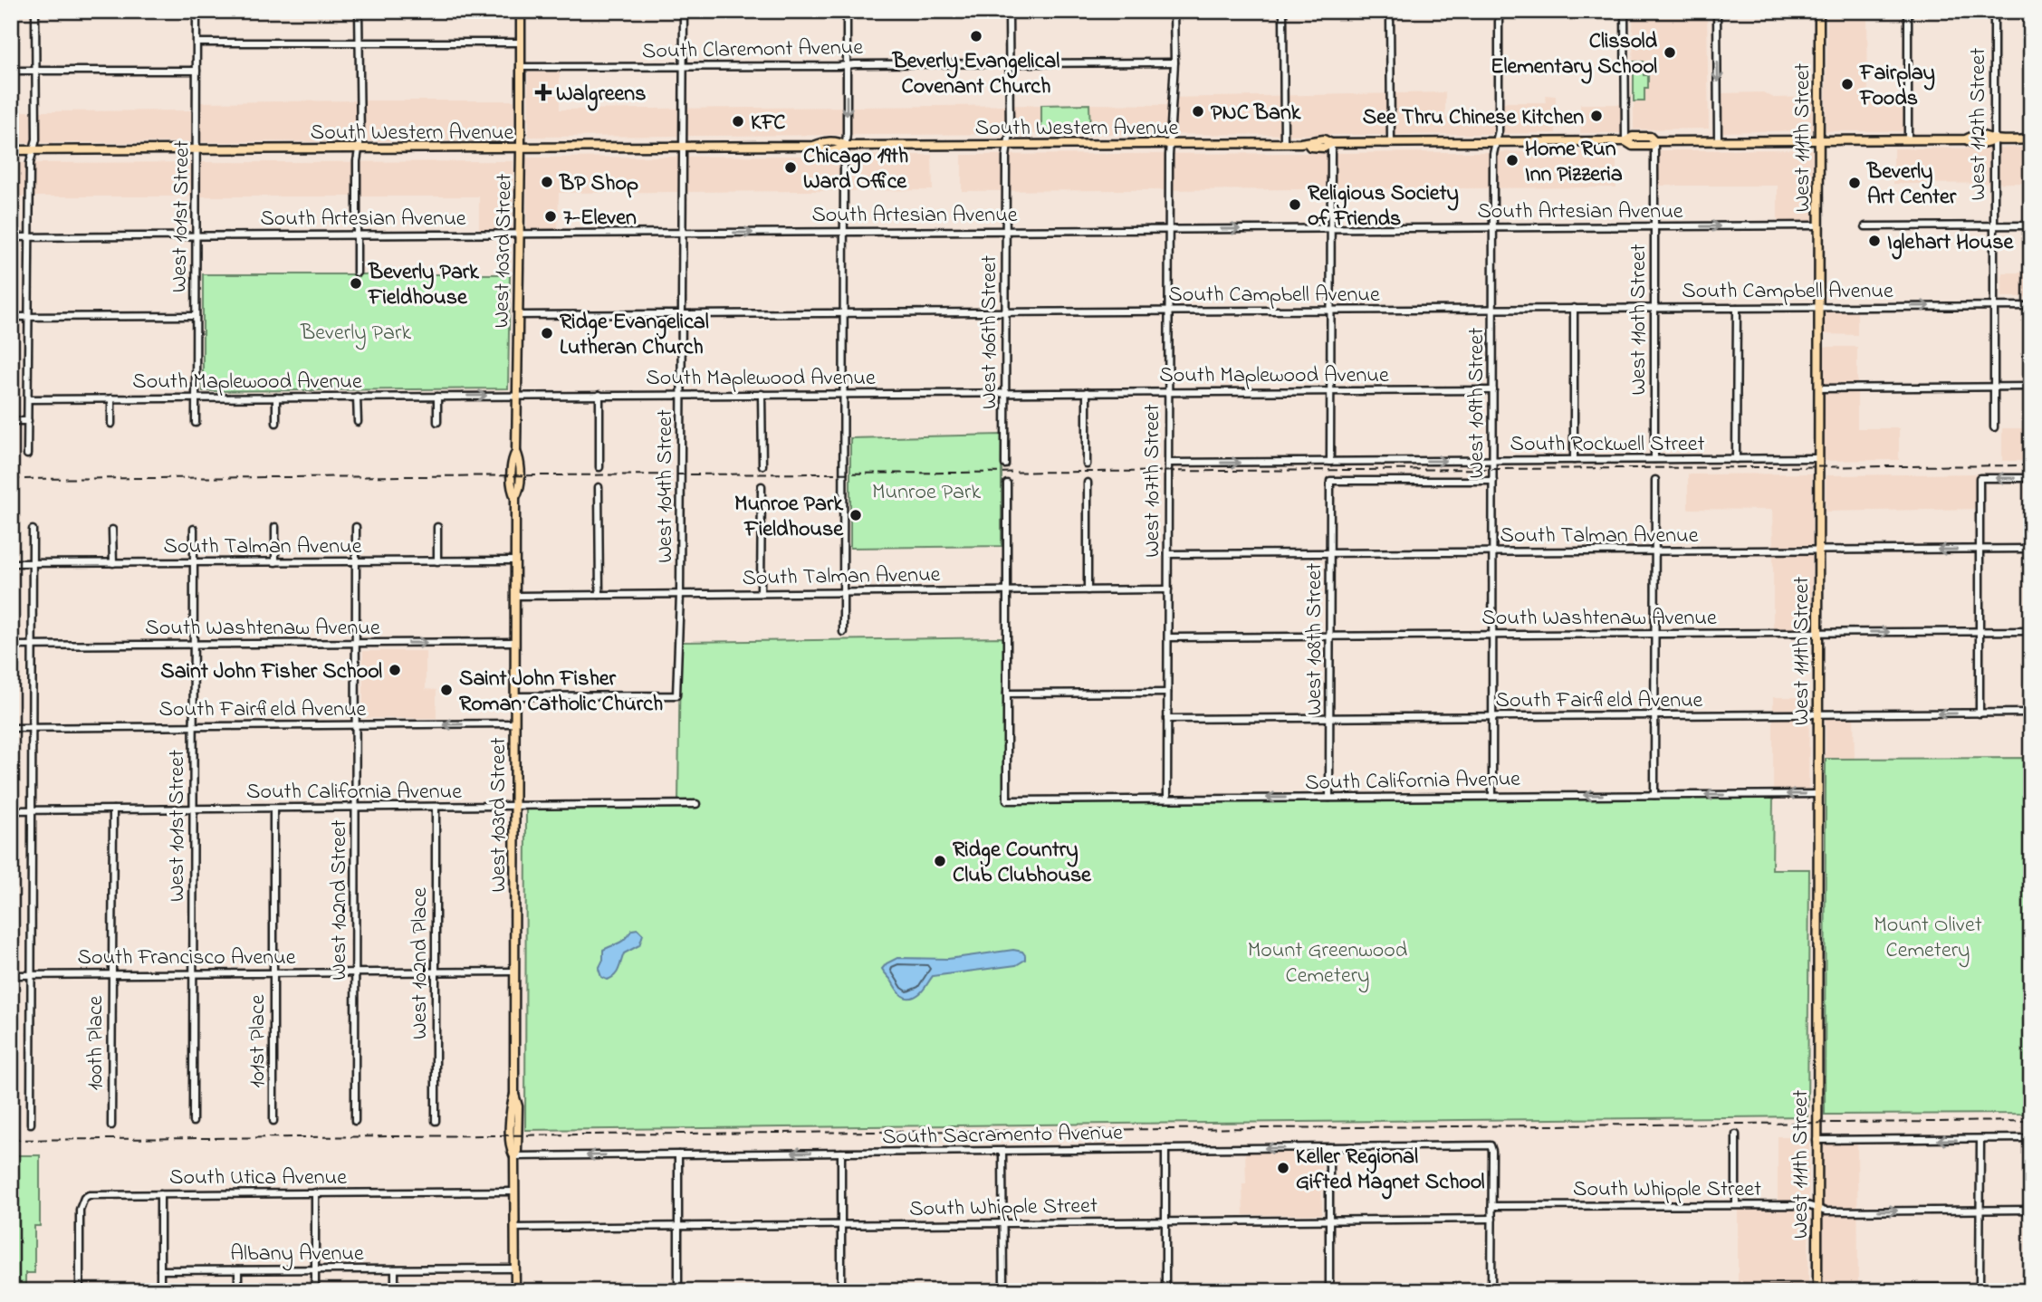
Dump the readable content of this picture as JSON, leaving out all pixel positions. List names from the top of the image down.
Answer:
{
  "streets": {
    "main road": ["South Western Avenue", "West 111th Street", "West 103rd Street"],
    "street": [
      "South Claremont Avenue",
      "West 112th Street",
      "South Artesian Avenue",
      "West 101st Street",
      "South Campbell Avenue",
      "West 110th Street",
      "West 106th Street",
      "South Maplewood Avenue",
      "West 109th Street",
      "South Rockwell Street",
      "West 107th Street",
      "West 104th Street",
      "South Talman Avenue",
      "South Washtenaw Avenue",
      "West 108th Street",
      "South Fairfield Avenue",
      "South California Avenue",
      "West 102nd Street",
      "South Francisco Avenue",
      "West 102nd Place",
      "101st Place",
      "100th Place",
      "South Sacramento Avenue",
      "South Utica Avenue",
      "South Whipple Street",
      "Albany Avenue"
    ]
  },
  "crossings": [
    ["South Claremont Avenue", "West 103rd Street"],
    ["South Claremont Avenue", "West 106th Street"],
    ["South Claremont Avenue", "West 107th Street"],
    ["South Claremont Avenue", "West 104th Street"],
    ["West 112th Street", "South Western Avenue"],
    ["West 112th Street", "South Campbell Avenue"],
    ["South Western Avenue", "West 111th Street"],
    ["South Western Avenue", "West 101st Street"],
    ["South Western Avenue", "West 103rd Street"],
    ["South Western Avenue", "West 110th Street"],
    ["South Western Avenue", "West 106th Street"],
    ["South Western Avenue", "West 109th Street"],
    ["South Western Avenue", "West 107th Street"],
    ["South Western Avenue", "West 104th Street"],
    ["West 111th Street", "South Artesian Avenue"],
    ["West 111th Street", "South Campbell Avenue"],
    ["West 111th Street", "South Rockwell Street"],
    ["West 111th Street", "South Talman Avenue"],
    ["West 111th Street", "South Washtenaw Avenue"],
    ["West 111th Street", "South Fairfield Avenue"],
    ["West 111th Street", "South California Avenue"],
    ["West 111th Street", "South Whipple Street"],
    ["South Artesian Avenue", "West 101st Street"],
    ["South Artesian Avenue", "West 103rd Street"],
    ["South Artesian Avenue", "West 110th Street"],
    ["South Artesian Avenue", "West 106th Street"],
    ["South Artesian Avenue", "West 109th Street"],
    ["South Artesian Avenue", "West 107th Street"],
    ["South Artesian Avenue", "West 104th Street"],
    ["West 101st Street", "South Maplewood Avenue"],
    ["West 101st Street", "South Talman Avenue"],
    ["West 101st Street", "South Washtenaw Avenue"],
    ["West 101st Street", "South Fairfield Avenue"],
    ["West 101st Street", "South California Avenue"],
    ["West 101st Street", "South Francisco Avenue"],
    ["West 103rd Street", "South Campbell Avenue"],
    ["West 103rd Street", "South Maplewood Avenue"],
    ["West 103rd Street", "West 104th Street"],
    ["West 103rd Street", "South Talman Avenue"],
    ["West 103rd Street", "South Washtenaw Avenue"],
    ["West 103rd Street", "South Fairfield Avenue"],
    ["West 103rd Street", "South California Avenue"],
    ["West 103rd Street", "South Francisco Avenue"],
    ["West 103rd Street", "South Sacramento Avenue"],
    ["West 103rd Street", "South Utica Avenue"],
    ["West 103rd Street", "South Whipple Street"],
    ["West 103rd Street", "Albany Avenue"],
    ["South Campbell Avenue", "West 110th Street"],
    ["South Campbell Avenue", "West 106th Street"],
    ["South Campbell Avenue", "West 109th Street"],
    ["South Campbell Avenue", "West 107th Street"],
    ["South Campbell Avenue", "West 104th Street"],
    ["West 110th Street", "South Rockwell Street"],
    ["West 106th Street", "South Maplewood Avenue"],
    ["South Maplewood Avenue", "West 109th Street"],
    ["South Maplewood Avenue", "West 107th Street"],
    ["South Maplewood Avenue", "West 104th Street"],
    ["West 109th Street", "South Rockwell Street"],
    ["West 109th Street", "South Talman Avenue"],
    ["West 109th Street", "South Washtenaw Avenue"],
    ["West 109th Street", "South Fairfield Avenue"],
    ["West 109th Street", "South California Avenue"],
    ["South Rockwell Street", "West 107th Street"],
    ["South Rockwell Street", "West 108th Street"],
    ["West 107th Street", "South Talman Avenue"],
    ["West 107th Street", "South Washtenaw Avenue"],
    ["West 107th Street", "South Fairfield Avenue"],
    ["West 107th Street", "South California Avenue"],
    ["West 104th Street", "South Talman Avenue"],
    ["South Talman Avenue", "West 108th Street"],
    ["South Talman Avenue", "West 102nd Street"],
    ["South Washtenaw Avenue", "West 108th Street"],
    ["South Washtenaw Avenue", "West 102nd Street"],
    ["West 108th Street", "South Fairfield Avenue"],
    ["West 108th Street", "South California Avenue"],
    ["South Fairfield Avenue", "West 102nd Street"],
    ["South California Avenue", "West 102nd Street"],
    ["South California Avenue", "West 102nd Place"],
    ["South California Avenue", "101st Place"],
    ["South California Avenue", "100th Place"],
    ["West 102nd Street", "South Francisco Avenue"],
    ["South Francisco Avenue", "West 102nd Place"],
    ["South Francisco Avenue", "101st Place"],
    ["South Francisco Avenue", "100th Place"],
    ["South Sacramento Avenue", "South Whipple Street"]
  ],
  "one_way": ["South Sacramento Avenue"],
  "parks": [
    "Beverly Park",
    "Munroe Park",
    "Mount Olivet Cemetery",
    "Mount Greenwood Cemetery"
  ],
  "places": {
    "other": [
      "Beverly Evangelical Covenant Church",
      "Clissold Elementary School",
      "Fairplay Foods",
      "PNC Bank",
      "See Thru Chinese Kitchen",
      "KFC",
      "Home Run Inn Pizzeria",
      "Chicago 19th Ward Office",
      "BP Shop",
      "Beverly Art Center",
      "Religious Society of Friends",
      "7-Eleven",
      "Iglehart House",
      "Beverly Park Fieldhouse",
      "Ridge Evangelical Lutheran Church",
      "Munroe Park Fieldhouse",
      "Saint John Fisher School",
      "Saint John Fisher Roman Catholic Church",
      "Ridge Country Club Clubhouse",
      "Keller Regional Gifted Magnet School"
    ],
    "health": ["Walgreens"]
  }
}
